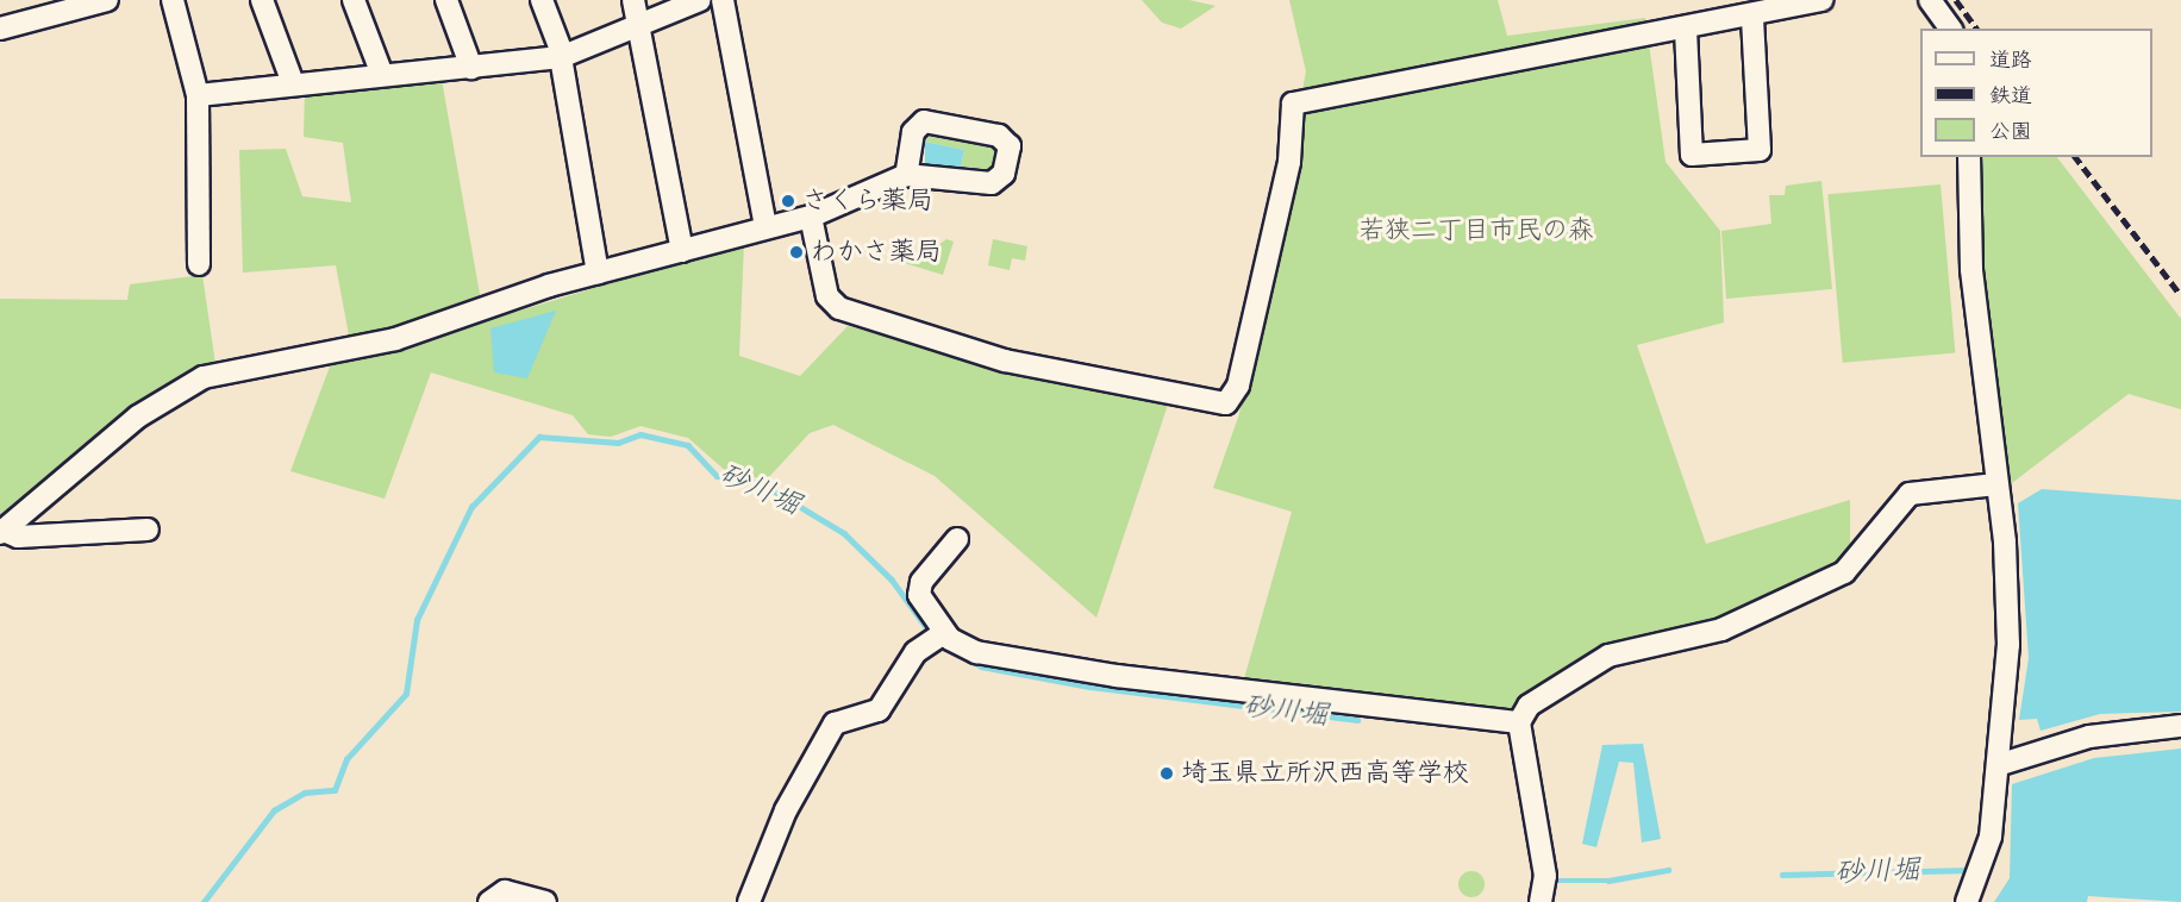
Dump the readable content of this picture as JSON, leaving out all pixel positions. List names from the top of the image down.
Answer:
{
  "water": ["砂川堀"],
  "parks": ["若狭二丁目市民の森"],
  "places": ["さくら薬局", "わかさ薬局", "埼玉県立所沢西高等学校"],
  "legend": ["道路", "鉄道", "公園"]
}
